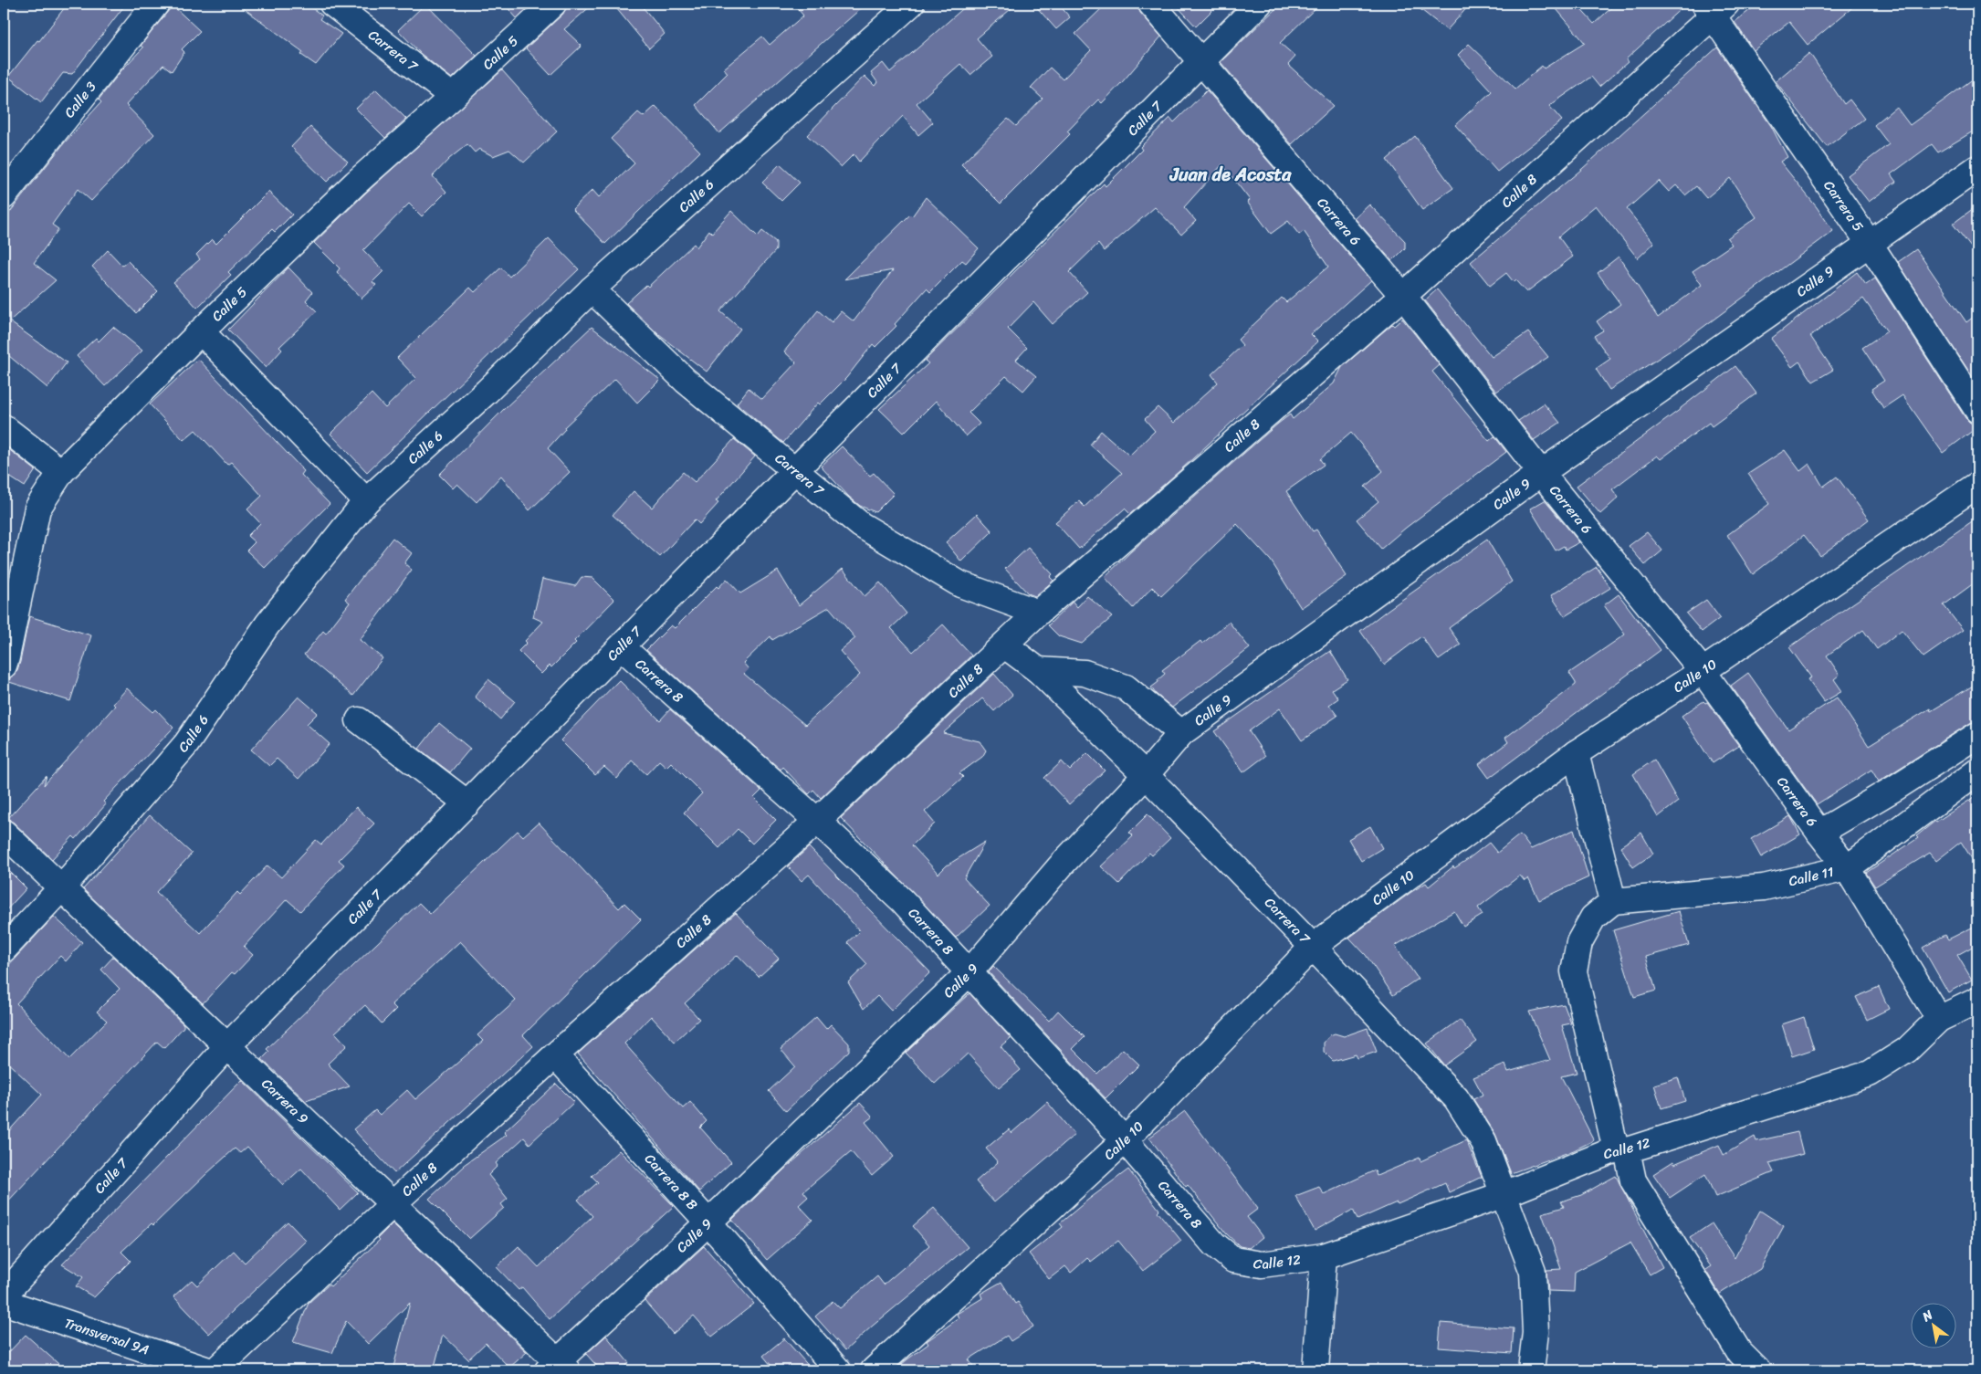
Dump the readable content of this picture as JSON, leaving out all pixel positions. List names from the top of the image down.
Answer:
{
  "streets": {
    "street": [
      "Carrera 7",
      "Calle 5",
      "Calle 3",
      "Calle 7",
      "Calle 8",
      "Calle 6",
      "Carrera 5",
      "Carrera 6",
      "Calle 9",
      "Calle 10",
      "Carrera 8",
      "Calle 11",
      "Carrera 9",
      "Calle 12",
      "Carrera 8 B",
      "Transversal 9A"
    ]
  },
  "crossings": [
    ["Carrera 7", "Calle 5"],
    ["Carrera 7", "Calle 7"],
    ["Carrera 7", "Calle 8"],
    ["Carrera 7", "Calle 6"],
    ["Carrera 7", "Calle 9"],
    ["Carrera 7", "Calle 10"],
    ["Carrera 7", "Calle 12"],
    ["Calle 7", "Carrera 6"],
    ["Calle 7", "Carrera 8"],
    ["Calle 7", "Carrera 9"],
    ["Calle 8", "Carrera 5"],
    ["Calle 8", "Carrera 6"],
    ["Calle 8", "Carrera 8"],
    ["Calle 8", "Carrera 9"],
    ["Calle 8", "Carrera 8 B"],
    ["Calle 6", "Carrera 9"],
    ["Carrera 5", "Calle 9"],
    ["Carrera 6", "Calle 9"],
    ["Carrera 6", "Calle 10"],
    ["Carrera 6", "Calle 11"],
    ["Carrera 6", "Calle 12"],
    ["Calle 9", "Carrera 8"],
    ["Calle 9", "Carrera 9"],
    ["Calle 9", "Carrera 8 B"],
    ["Calle 10", "Carrera 8"],
    ["Carrera 8", "Calle 12"]
  ],
  "districts": ["Juan de Acosta"],
  "north": "top left"
}
